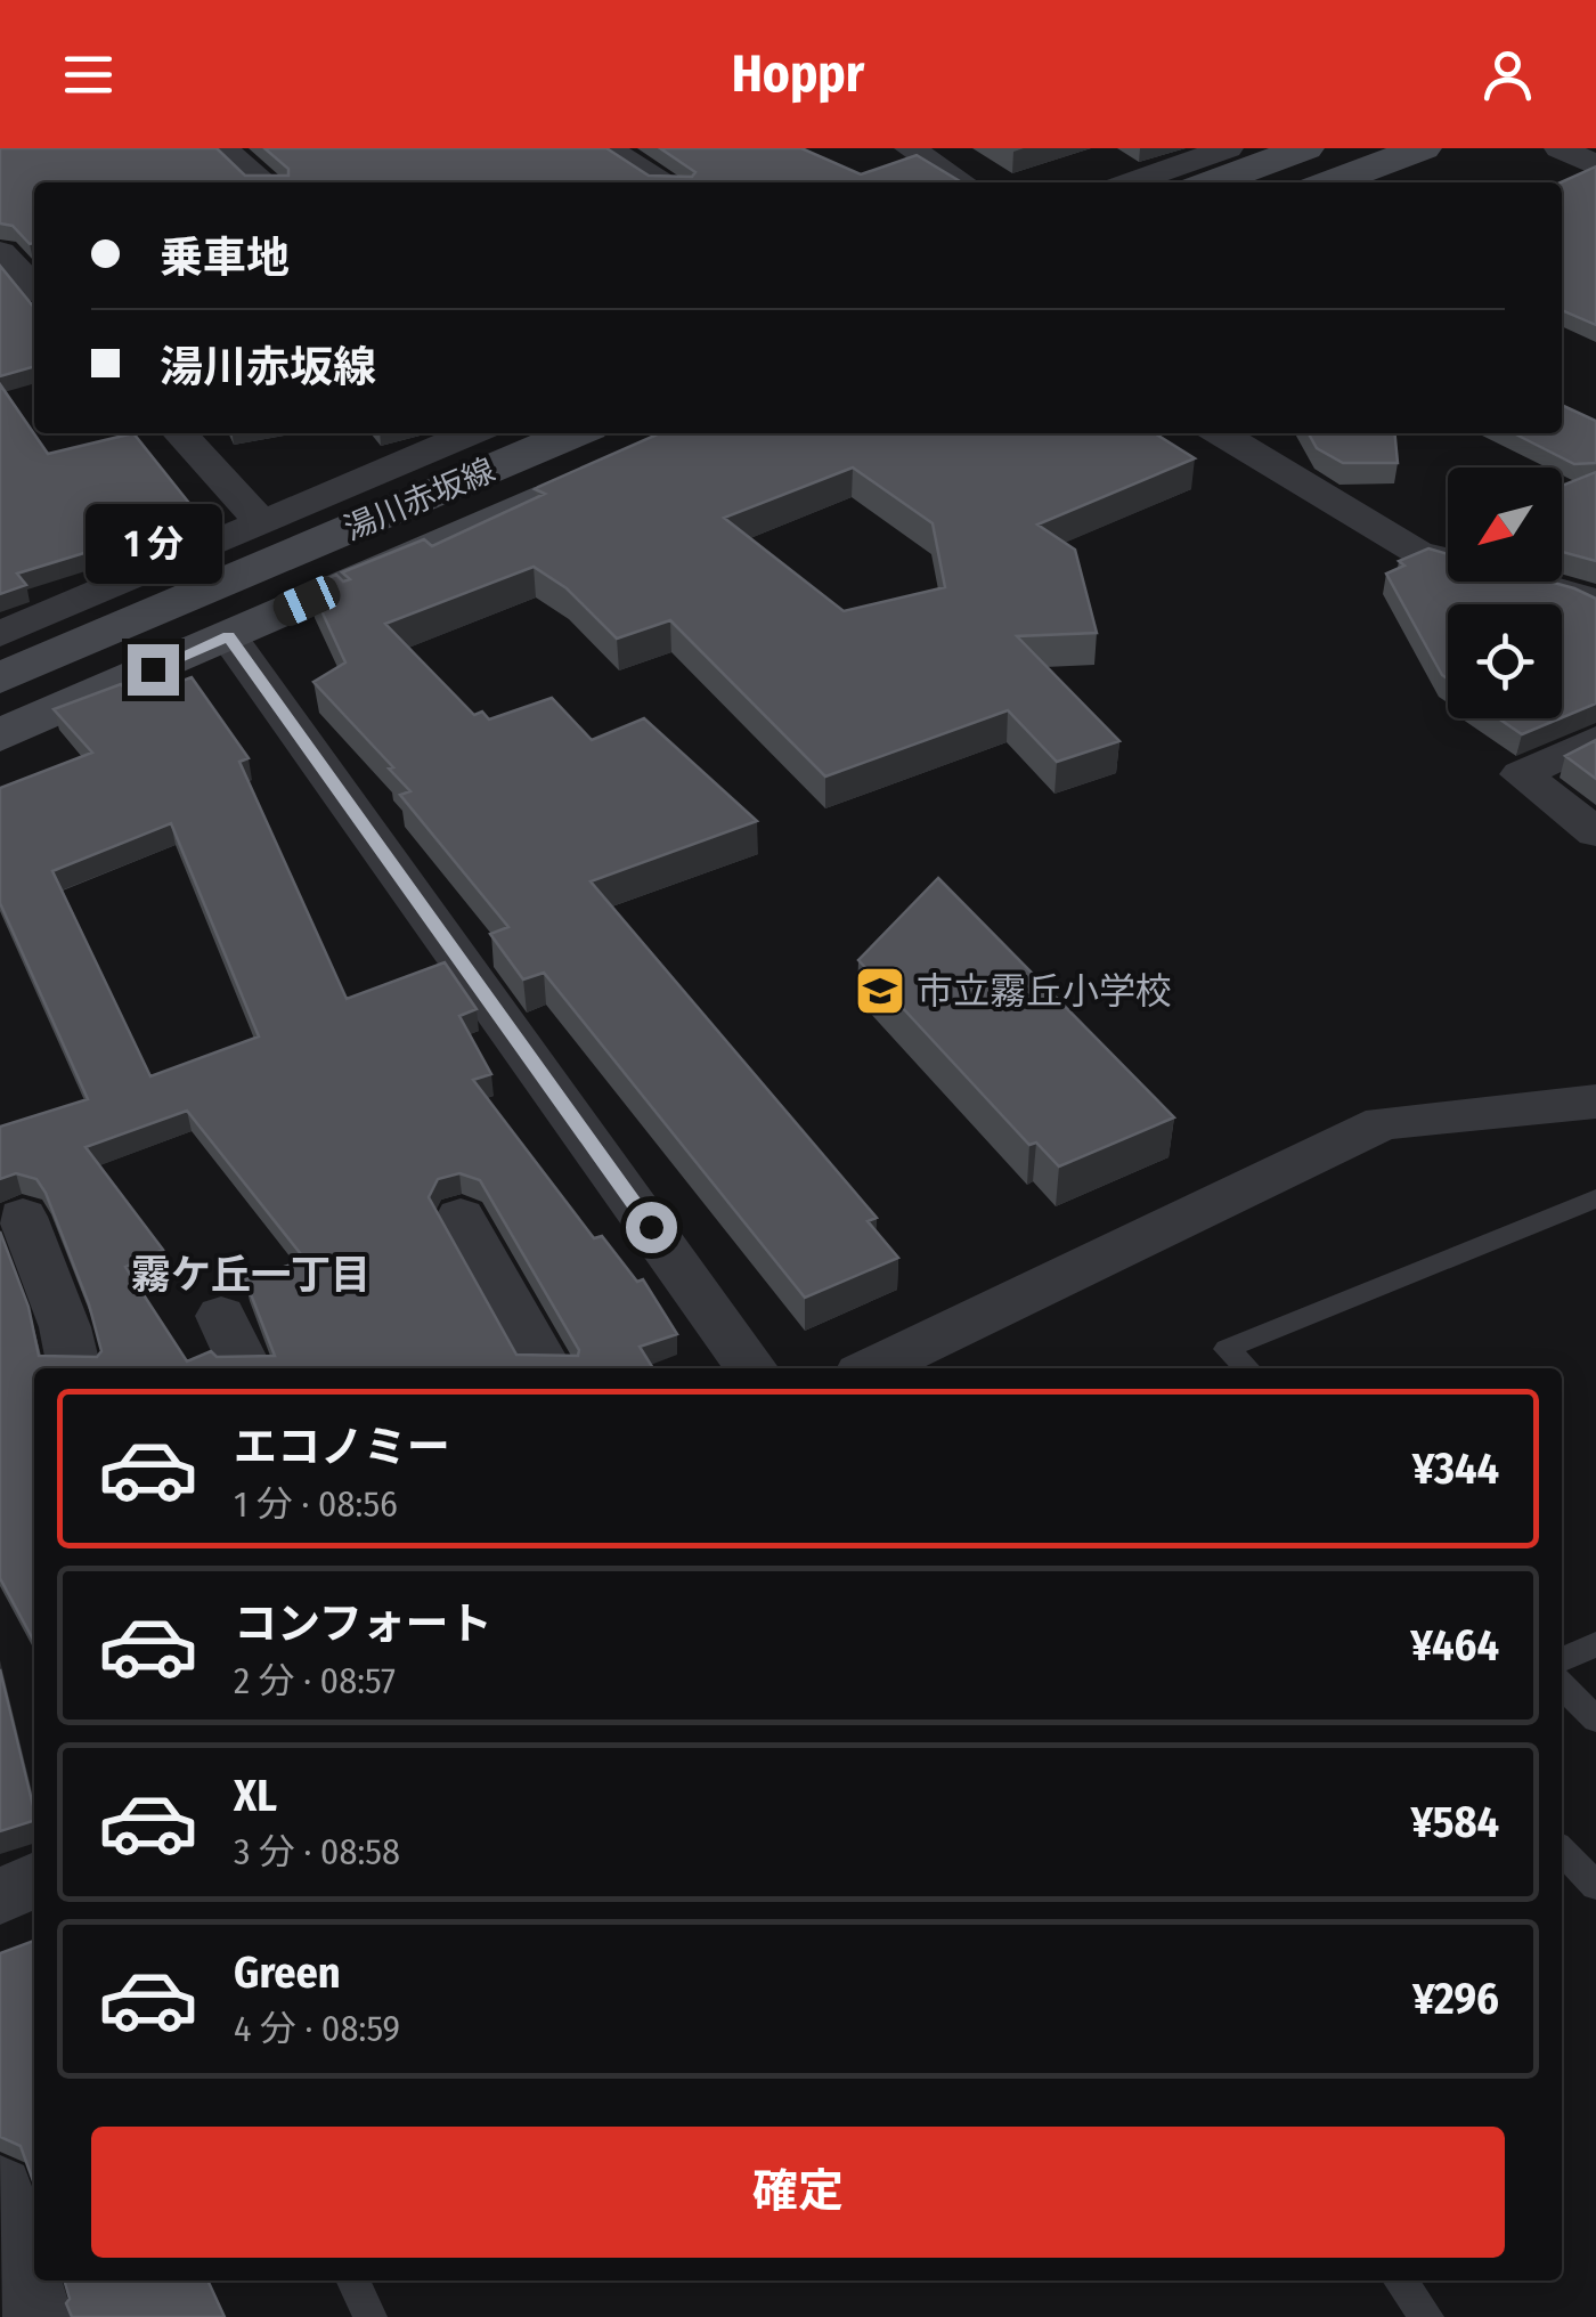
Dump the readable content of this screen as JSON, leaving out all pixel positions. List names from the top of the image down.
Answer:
{
  "streets": {
    "main road": ["湯川赤坂線"]
  },
  "districts": ["霧ケ丘一丁目"],
  "places": {
    "school or university": ["市立霧丘小学校"]
  },
  "north": "bottom left",
  "page": {
    "header": "Hoppr",
    "banner": ["乗車地", "湯川赤坂線"],
    "bubble": "1 分",
    "list": [
      {
        "name": "エコノミー",
        "note": "1 分 · 08:56",
        "value": "¥344"
      },
      {
        "name": "コンフォート",
        "note": "2 分 · 08:57",
        "value": "¥464"
      },
      {
        "name": "XL",
        "note": "3 分 · 08:58",
        "value": "¥584"
      },
      {
        "name": "Green",
        "note": "4 分 · 08:59",
        "value": "¥296"
      }
    ],
    "buttons": "確定"
  }
}
